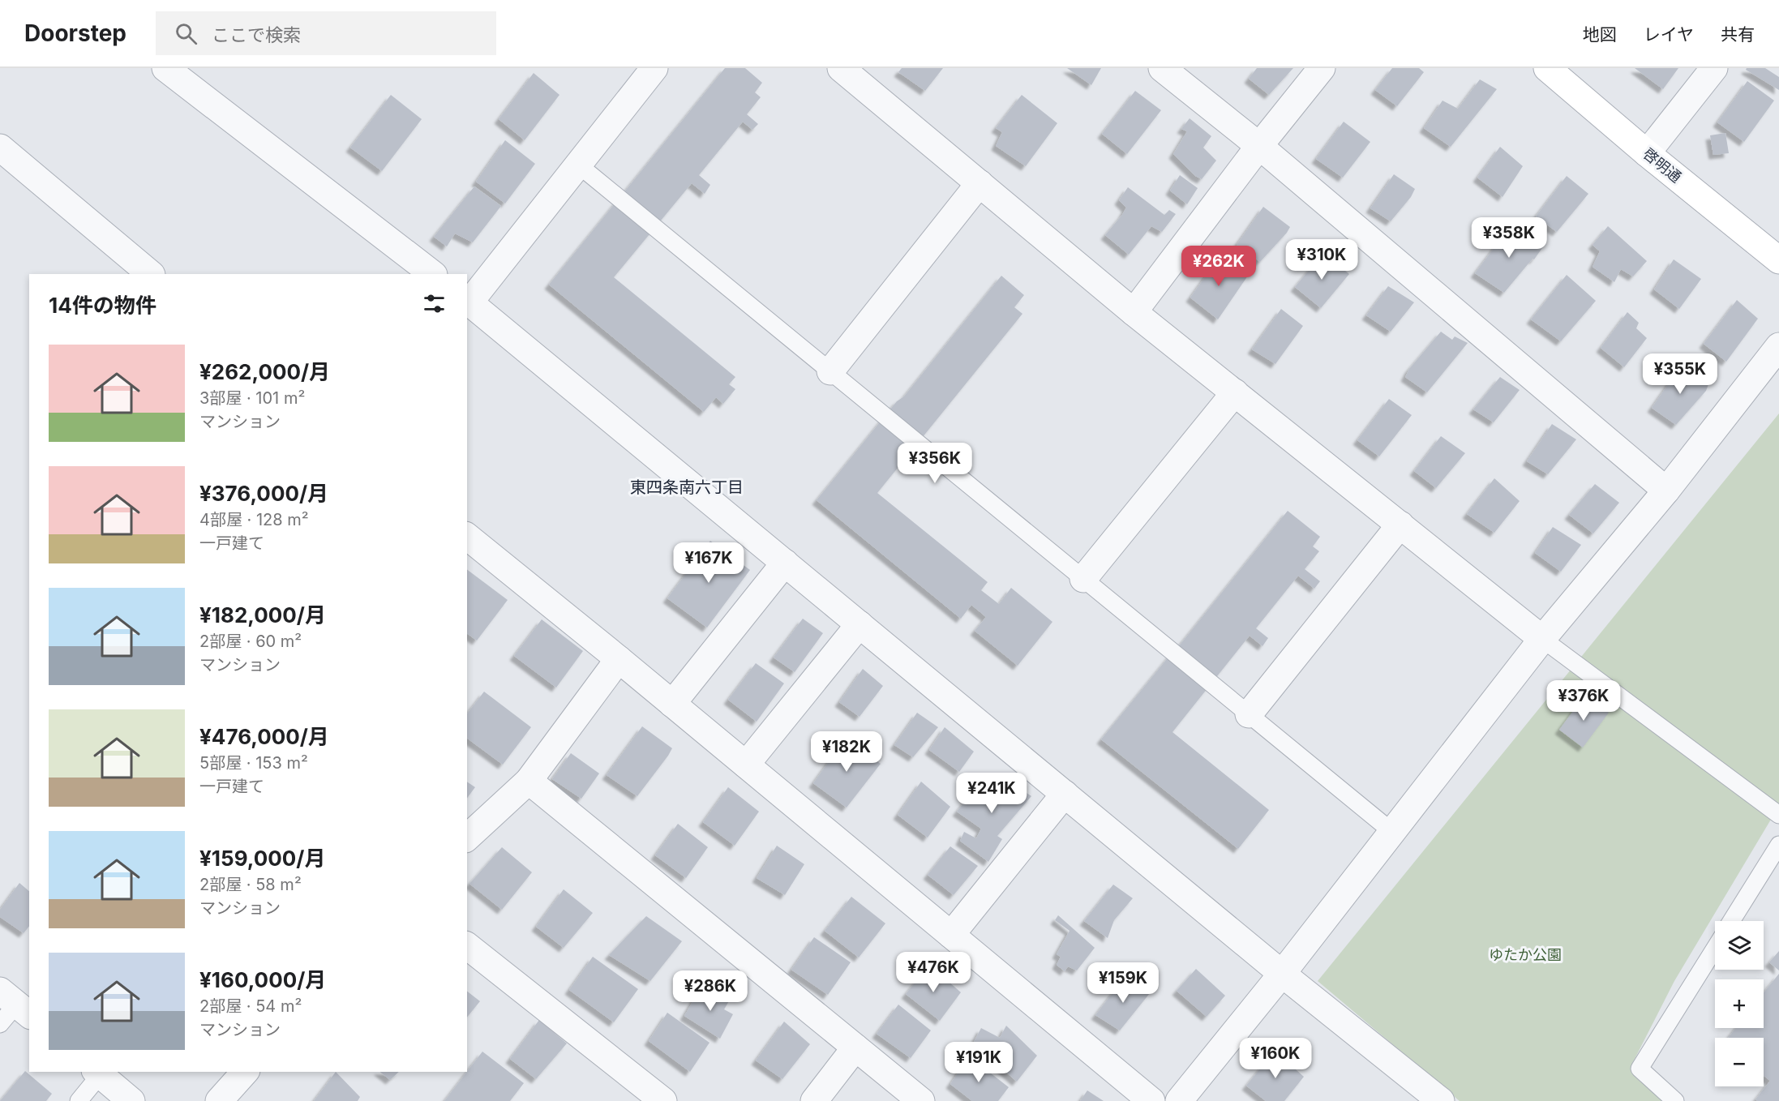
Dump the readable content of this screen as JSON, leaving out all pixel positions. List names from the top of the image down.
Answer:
{
  "streets": {
    "street": ["啓明通"]
  },
  "districts": ["東四条南六丁目"],
  "parks": ["ゆたか公園"],
  "page": {
    "header": "Doorstep",
    "search": "ここで検索",
    "nav": ["地図", "レイヤ", "共有"],
    "price": [
      "¥358K",
      "¥310K",
      "¥262K",
      "¥355K",
      "¥356K",
      "¥167K",
      "¥376K",
      "¥182K",
      "¥241K",
      "¥476K",
      "¥159K",
      "¥286K",
      "¥160K",
      "¥191K"
    ],
    "heading": "14件の物件",
    "list": [
      {
        "name": "¥262,000/月",
        "note": "3部屋 · 101 m² · マンション"
      },
      {
        "name": "¥376,000/月",
        "note": "4部屋 · 128 m² · 一戸建て"
      },
      {
        "name": "¥182,000/月",
        "note": "2部屋 · 60 m² · マンション"
      },
      {
        "name": "¥476,000/月",
        "note": "5部屋 · 153 m² · 一戸建て"
      },
      {
        "name": "¥159,000/月",
        "note": "2部屋 · 58 m² · マンション"
      },
      {
        "name": "¥160,000/月",
        "note": "2部屋 · 54 m² · マンション"
      }
    ],
    "map_buttons": ["+", "−"]
  }
}
